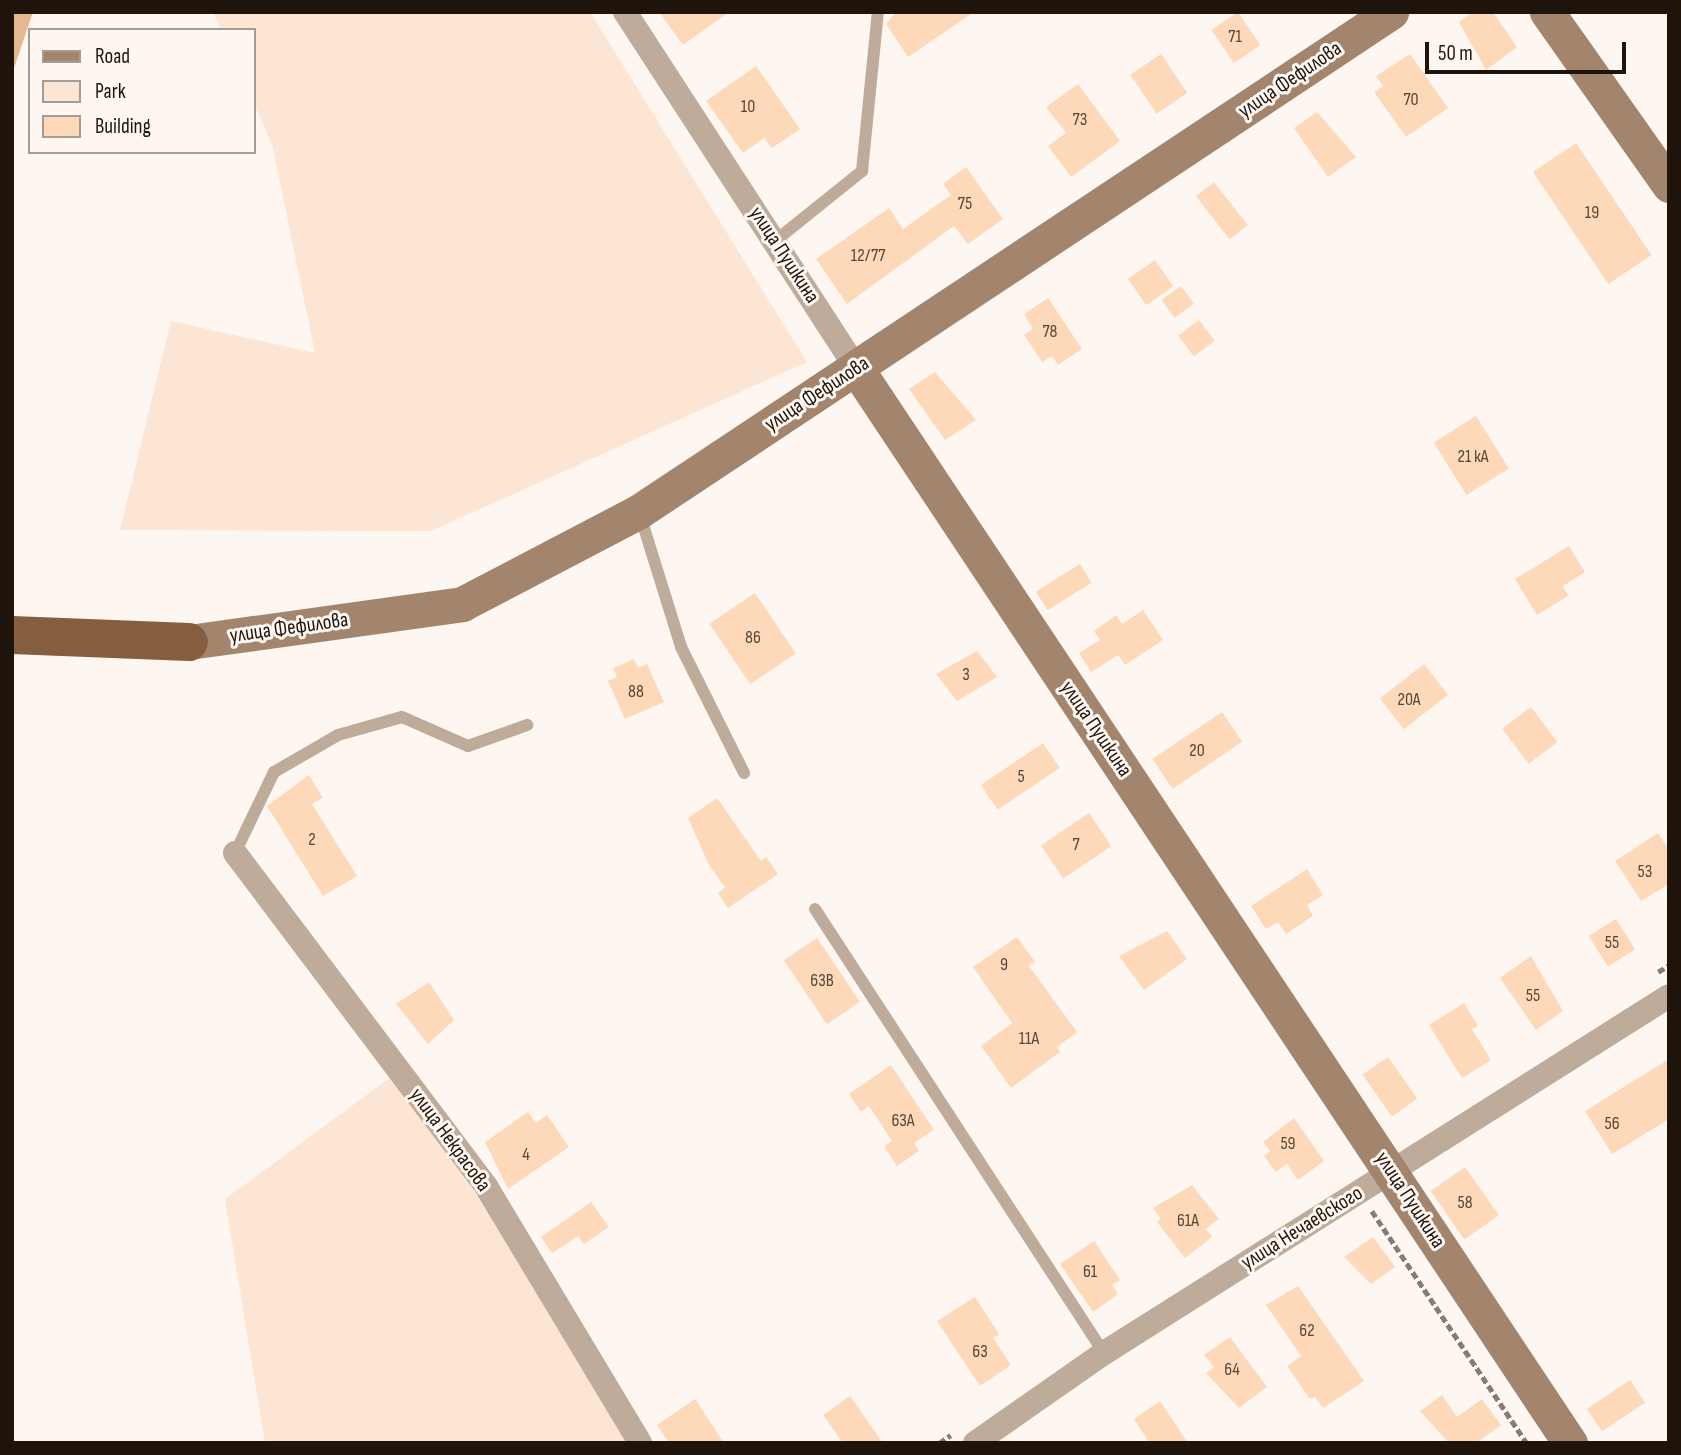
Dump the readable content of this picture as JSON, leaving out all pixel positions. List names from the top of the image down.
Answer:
{
  "streets": {
    "main road": ["улица Фефилова", "улица Пушкина"],
    "street": ["улица Некрасова", "улица Нечаевского"]
  },
  "crossings": [
    ["улица Фефилова", "улица Пушкина"],
    ["улица Пушкина", "улица Нечаевского"]
  ],
  "house_numbers": [
    "71",
    "70",
    "10",
    "73",
    "75",
    "19",
    "12/77",
    "78",
    "21 кА",
    "86",
    "3",
    "88",
    "20А",
    "20",
    "5",
    "2",
    "7",
    "53",
    "55",
    "9",
    "63В",
    "55",
    "11А",
    "63А",
    "56",
    "59",
    "4",
    "58",
    "61А",
    "61",
    "62",
    "63",
    "64"
  ],
  "legend": ["Road", "Park", "Building"],
  "scale_bar": "50 m"
}
